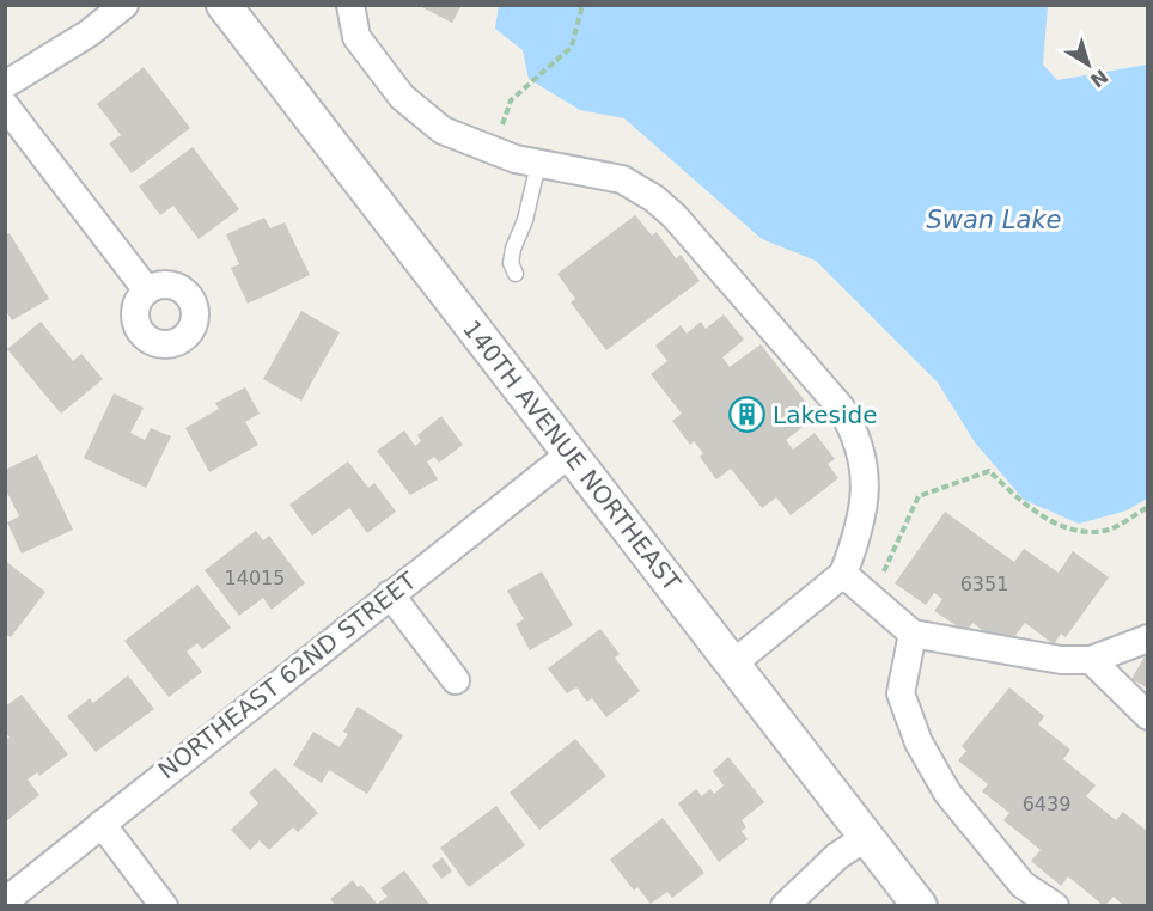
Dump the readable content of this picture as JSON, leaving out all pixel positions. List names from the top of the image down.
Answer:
{
  "streets": {
    "street": ["140TH AVENUE NORTHEAST", "NORTHEAST 62ND STREET"]
  },
  "crossings": [
    ["140TH AVENUE NORTHEAST", "NORTHEAST 62ND STREET"]
  ],
  "water": ["Swan Lake"],
  "places": {
    "building": ["Lakeside"]
  },
  "house_numbers": ["14015", "6351", "6439"],
  "north": "bottom right"
}
